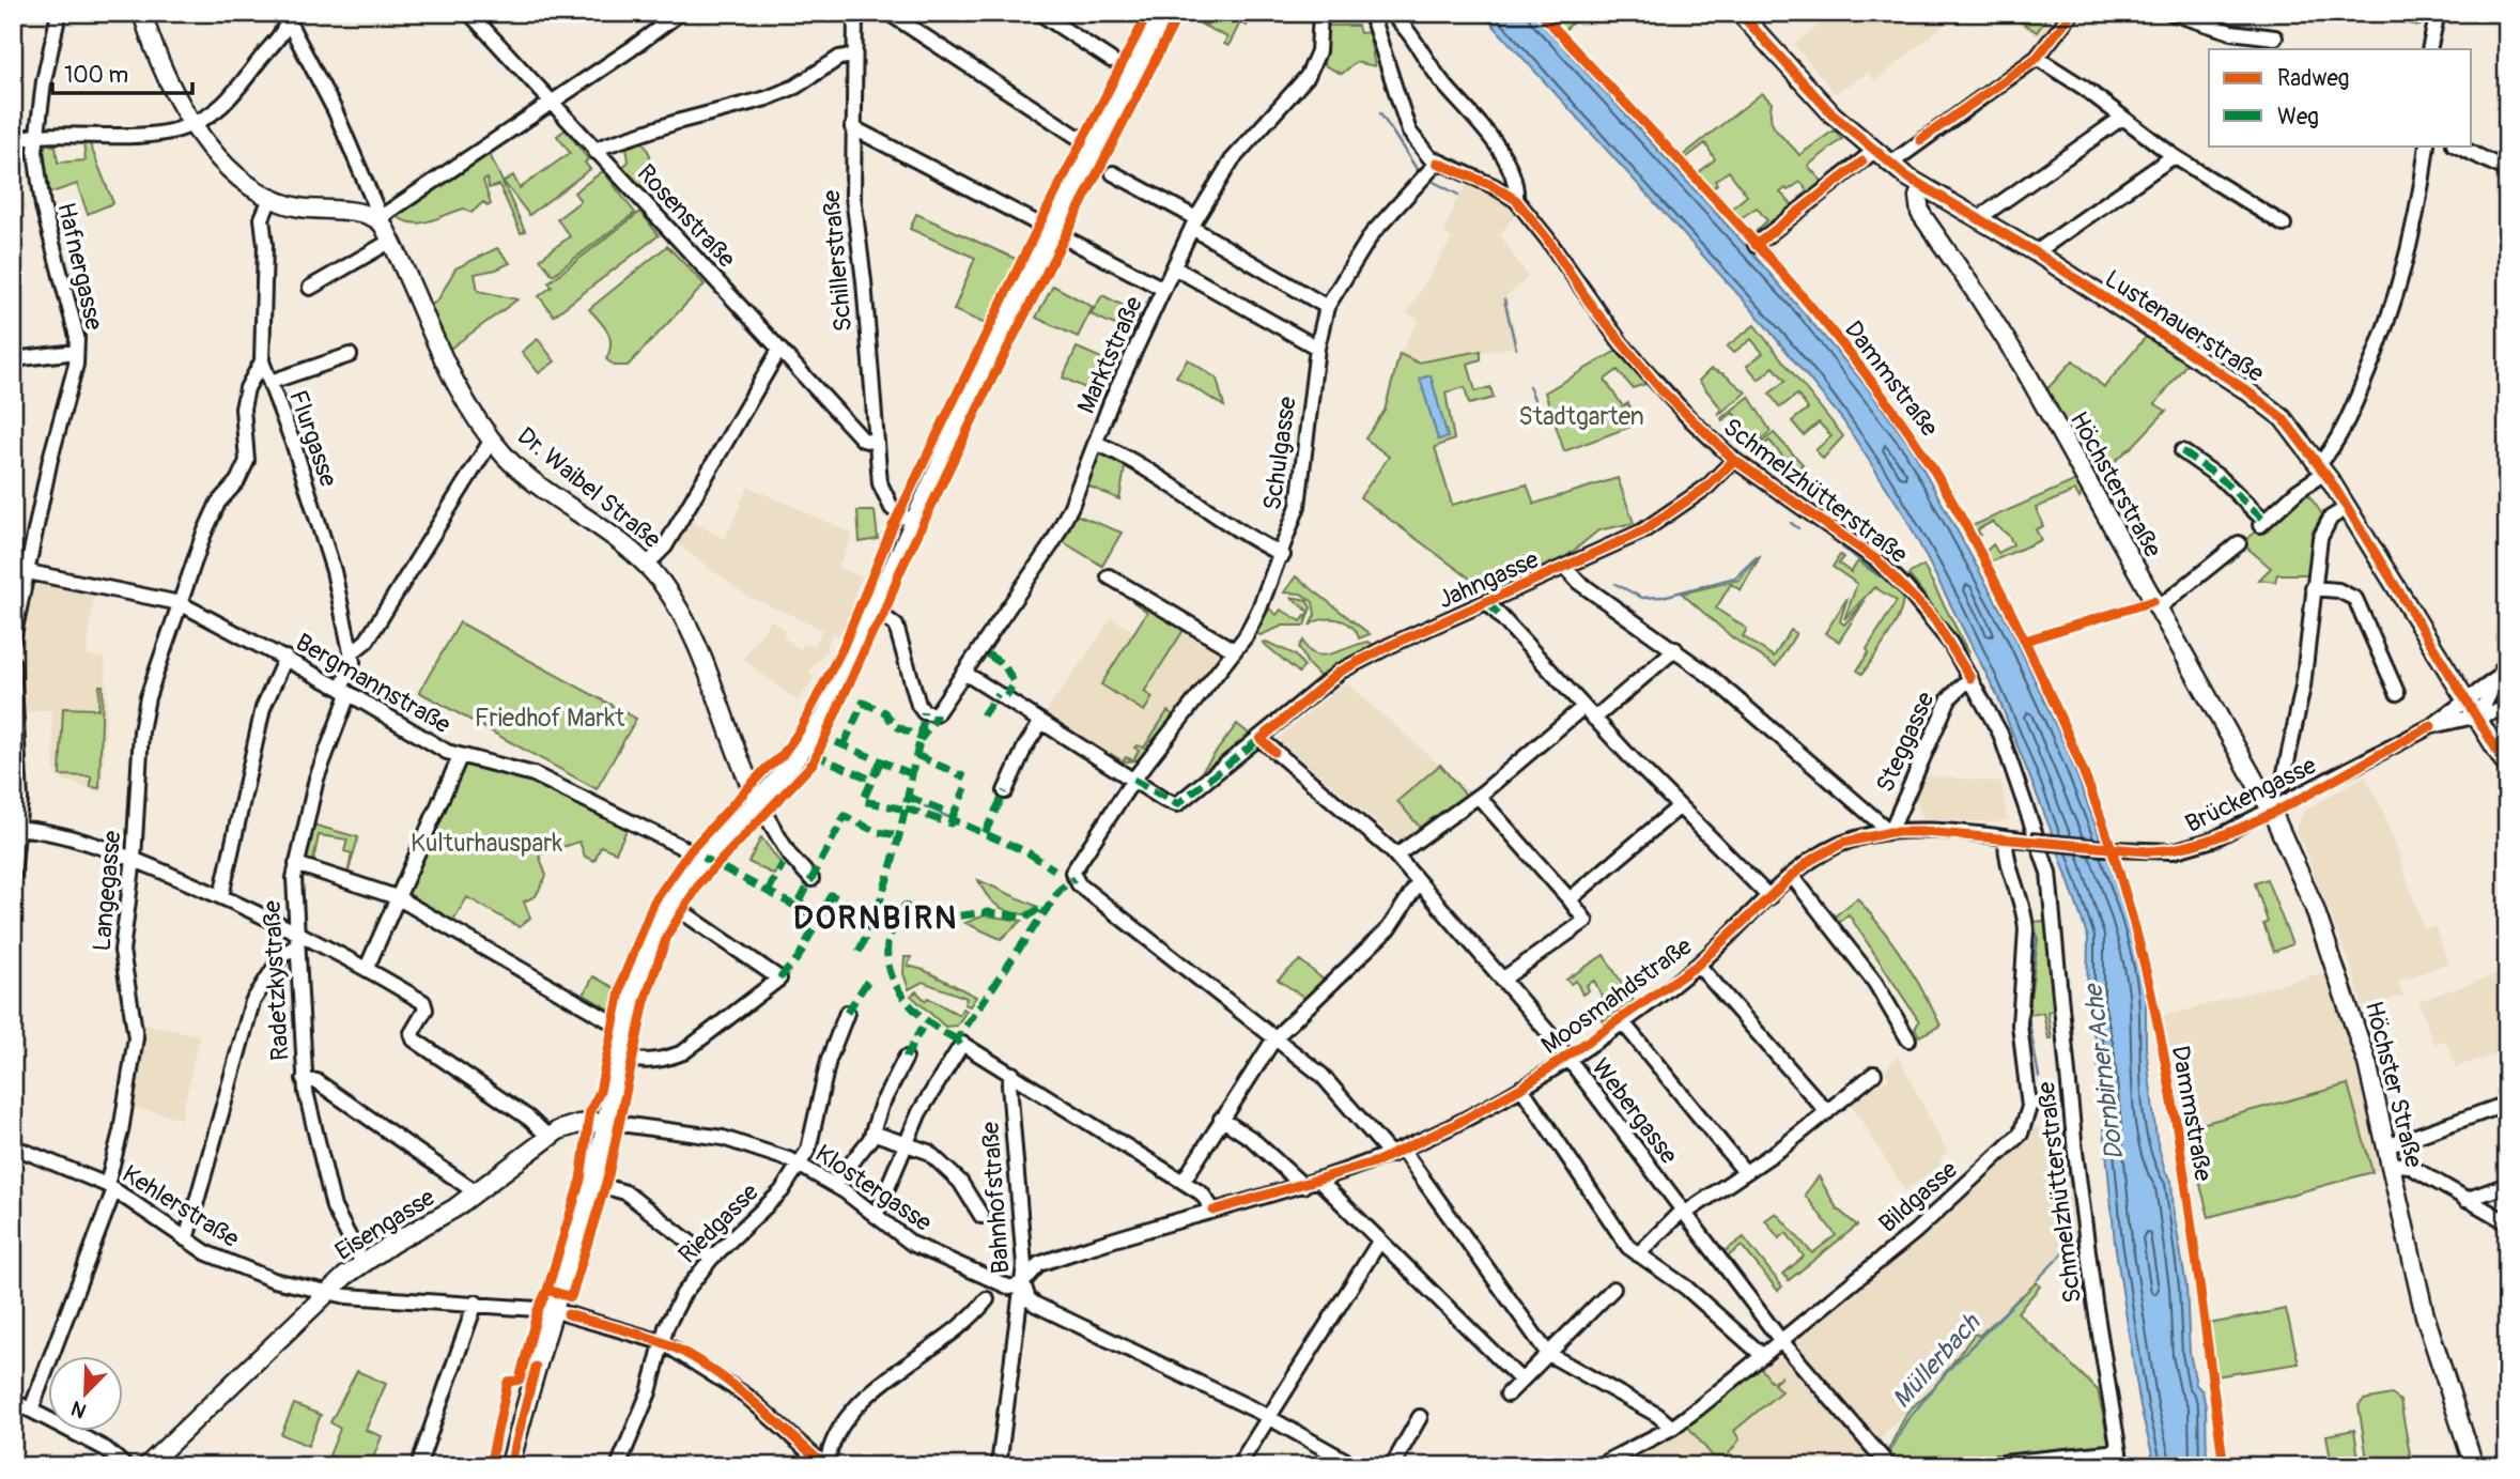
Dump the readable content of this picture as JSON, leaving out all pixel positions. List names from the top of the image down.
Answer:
{
  "streets": {
    "main road": [
      "Lustenauerstraße",
      "Höchsterstraße",
      "Dr. Waibel Straße",
      "Höchster Straße",
      "Eisengasse"
    ],
    "street": [
      "Rosenstraße",
      "Schillerstraße",
      "Hafnergasse",
      "Marktstraße",
      "Flurgasse",
      "Schulgasse",
      "Schmelzhütterstraße",
      "Jahngasse",
      "Bergmannstraße",
      "Steggasse",
      "Brückengasse",
      "Langegasse",
      "Radetzkystraße",
      "Moosmahdstraße",
      "Webergasse",
      "Klostergasse",
      "Bildgasse",
      "Bahnhofstraße",
      "Kehlerstraße",
      "Riedgasse"
    ],
    "cycle path": ["Dammstraße"]
  },
  "crossings": [
    ["Rosenstraße", "Schillerstraße"],
    ["Hafnergasse", "Bergmannstraße"],
    ["Lustenauerstraße", "Höchsterstraße"],
    ["Lustenauerstraße", "Brückengasse"],
    ["Flurgasse", "Bergmannstraße"],
    ["Flurgasse", "Langegasse"],
    ["Flurgasse", "Radetzkystraße"],
    ["Schulgasse", "Schmelzhütterstraße"],
    ["Schulgasse", "Jahngasse"],
    ["Höchsterstraße", "Brückengasse"],
    ["Höchsterstraße", "Höchster Straße"],
    ["Schmelzhütterstraße", "Jahngasse"],
    ["Schmelzhütterstraße", "Steggasse"],
    ["Jahngasse", "Webergasse"],
    ["Bergmannstraße", "Langegasse"],
    ["Bergmannstraße", "Radetzkystraße"],
    ["Steggasse", "Moosmahdstraße"],
    ["Brückengasse", "Moosmahdstraße"],
    ["Brückengasse", "Höchster Straße"],
    ["Langegasse", "Kehlerstraße"],
    ["Radetzkystraße", "Eisengasse"],
    ["Moosmahdstraße", "Webergasse"],
    ["Moosmahdstraße", "Klostergasse"],
    ["Moosmahdstraße", "Bildgasse"],
    ["Moosmahdstraße", "Bahnhofstraße"],
    ["Webergasse", "Bildgasse"],
    ["Klostergasse", "Bahnhofstraße"],
    ["Klostergasse", "Riedgasse"],
    ["Klostergasse", "Eisengasse"],
    ["Kehlerstraße", "Riedgasse"],
    ["Kehlerstraße", "Eisengasse"]
  ],
  "districts": ["DORNBIRN"],
  "water": ["Dornbirner Ache", "Müllerbach"],
  "parks": ["Stadtgarten", "Friedhof Markt", "Kulturhauspark"],
  "legend": ["Radweg", "Weg"],
  "scale_bar": "100 m",
  "north": "bottom left"
}
